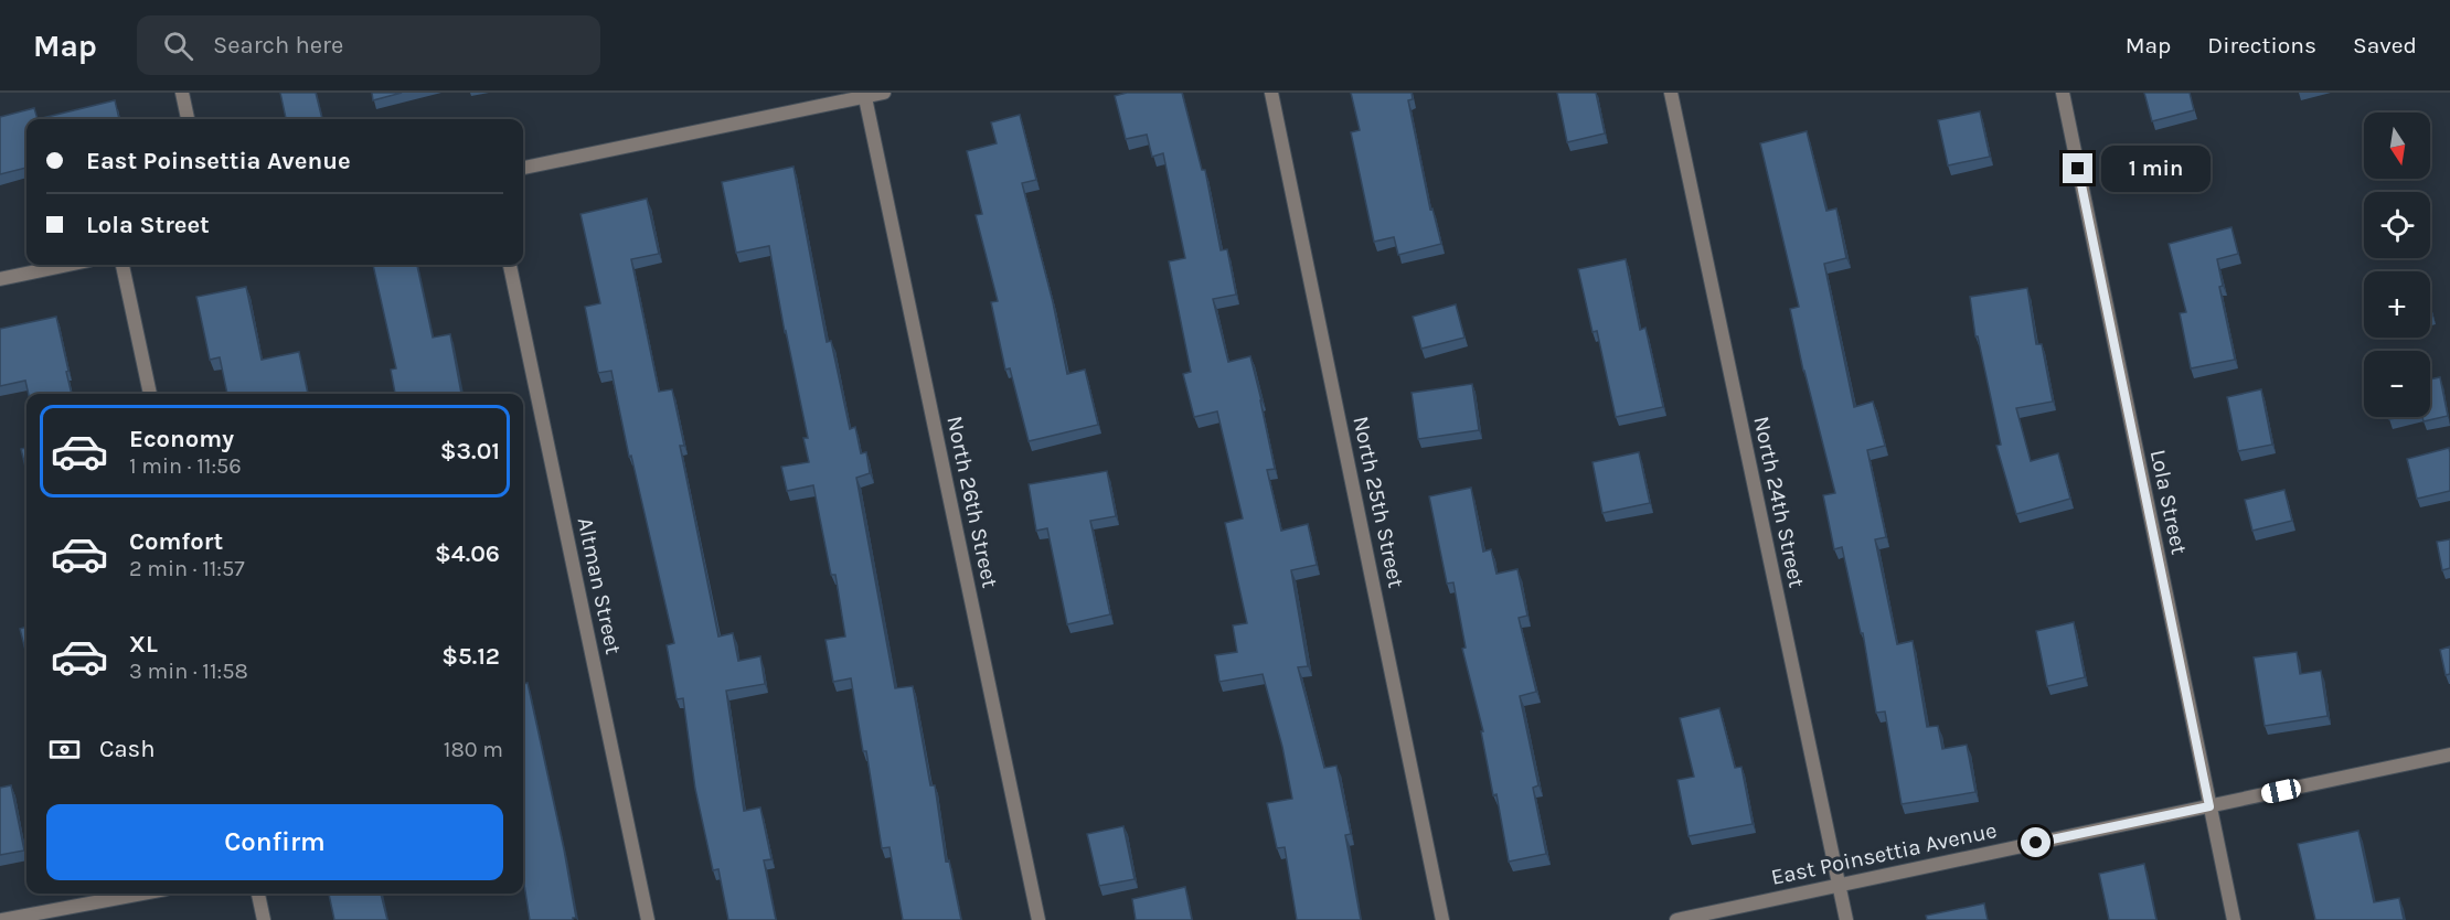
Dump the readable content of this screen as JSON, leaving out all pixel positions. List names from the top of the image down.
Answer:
{
  "streets": {
    "street": [
      "North 26th Street",
      "North 25th Street",
      "North 24th Street",
      "Lola Street",
      "Altman Street",
      "East Poinsettia Avenue"
    ]
  },
  "crossings": [
    ["North 24th Street", "East Poinsettia Avenue"],
    ["Lola Street", "East Poinsettia Avenue"]
  ],
  "north": "bottom",
  "page": {
    "header": "Map",
    "search": "Search here",
    "nav": ["Map", "Directions", "Saved"],
    "map_buttons": ["+", "−"],
    "banner": ["East Poinsettia Avenue", "Lola Street"],
    "bubble": "1 min",
    "list": [
      {
        "name": "Economy",
        "note": "1 min · 11:56",
        "value": "$3.01"
      },
      {
        "name": "Comfort",
        "note": "2 min · 11:57",
        "value": "$4.06"
      },
      {
        "name": "XL",
        "note": "3 min · 11:58",
        "value": "$5.12"
      }
    ],
    "pay": ["Cash", "180 m"],
    "buttons": "Confirm"
  }
}
